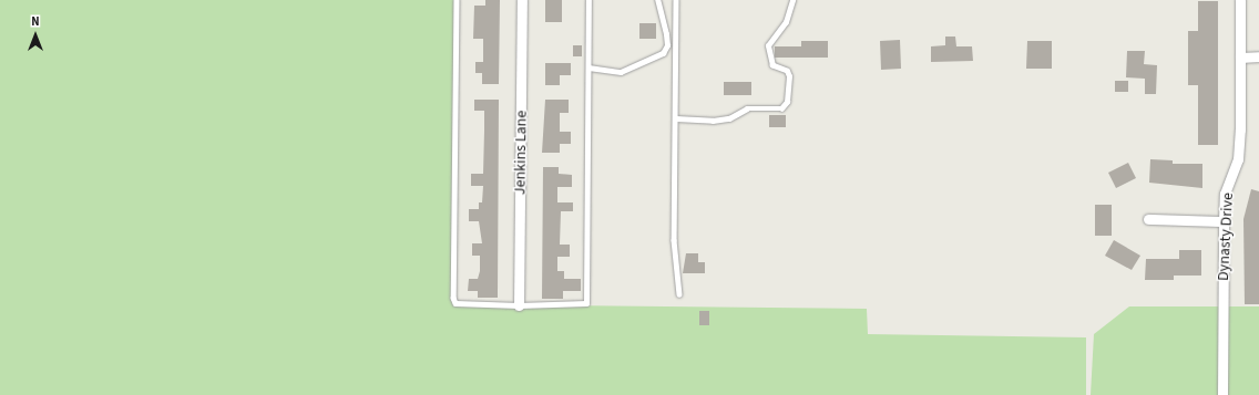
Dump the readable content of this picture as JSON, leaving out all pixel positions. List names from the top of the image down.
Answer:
{
  "streets": {
    "street": ["Jenkins Lane", "Dynasty Drive"]
  },
  "north": "top"
}
